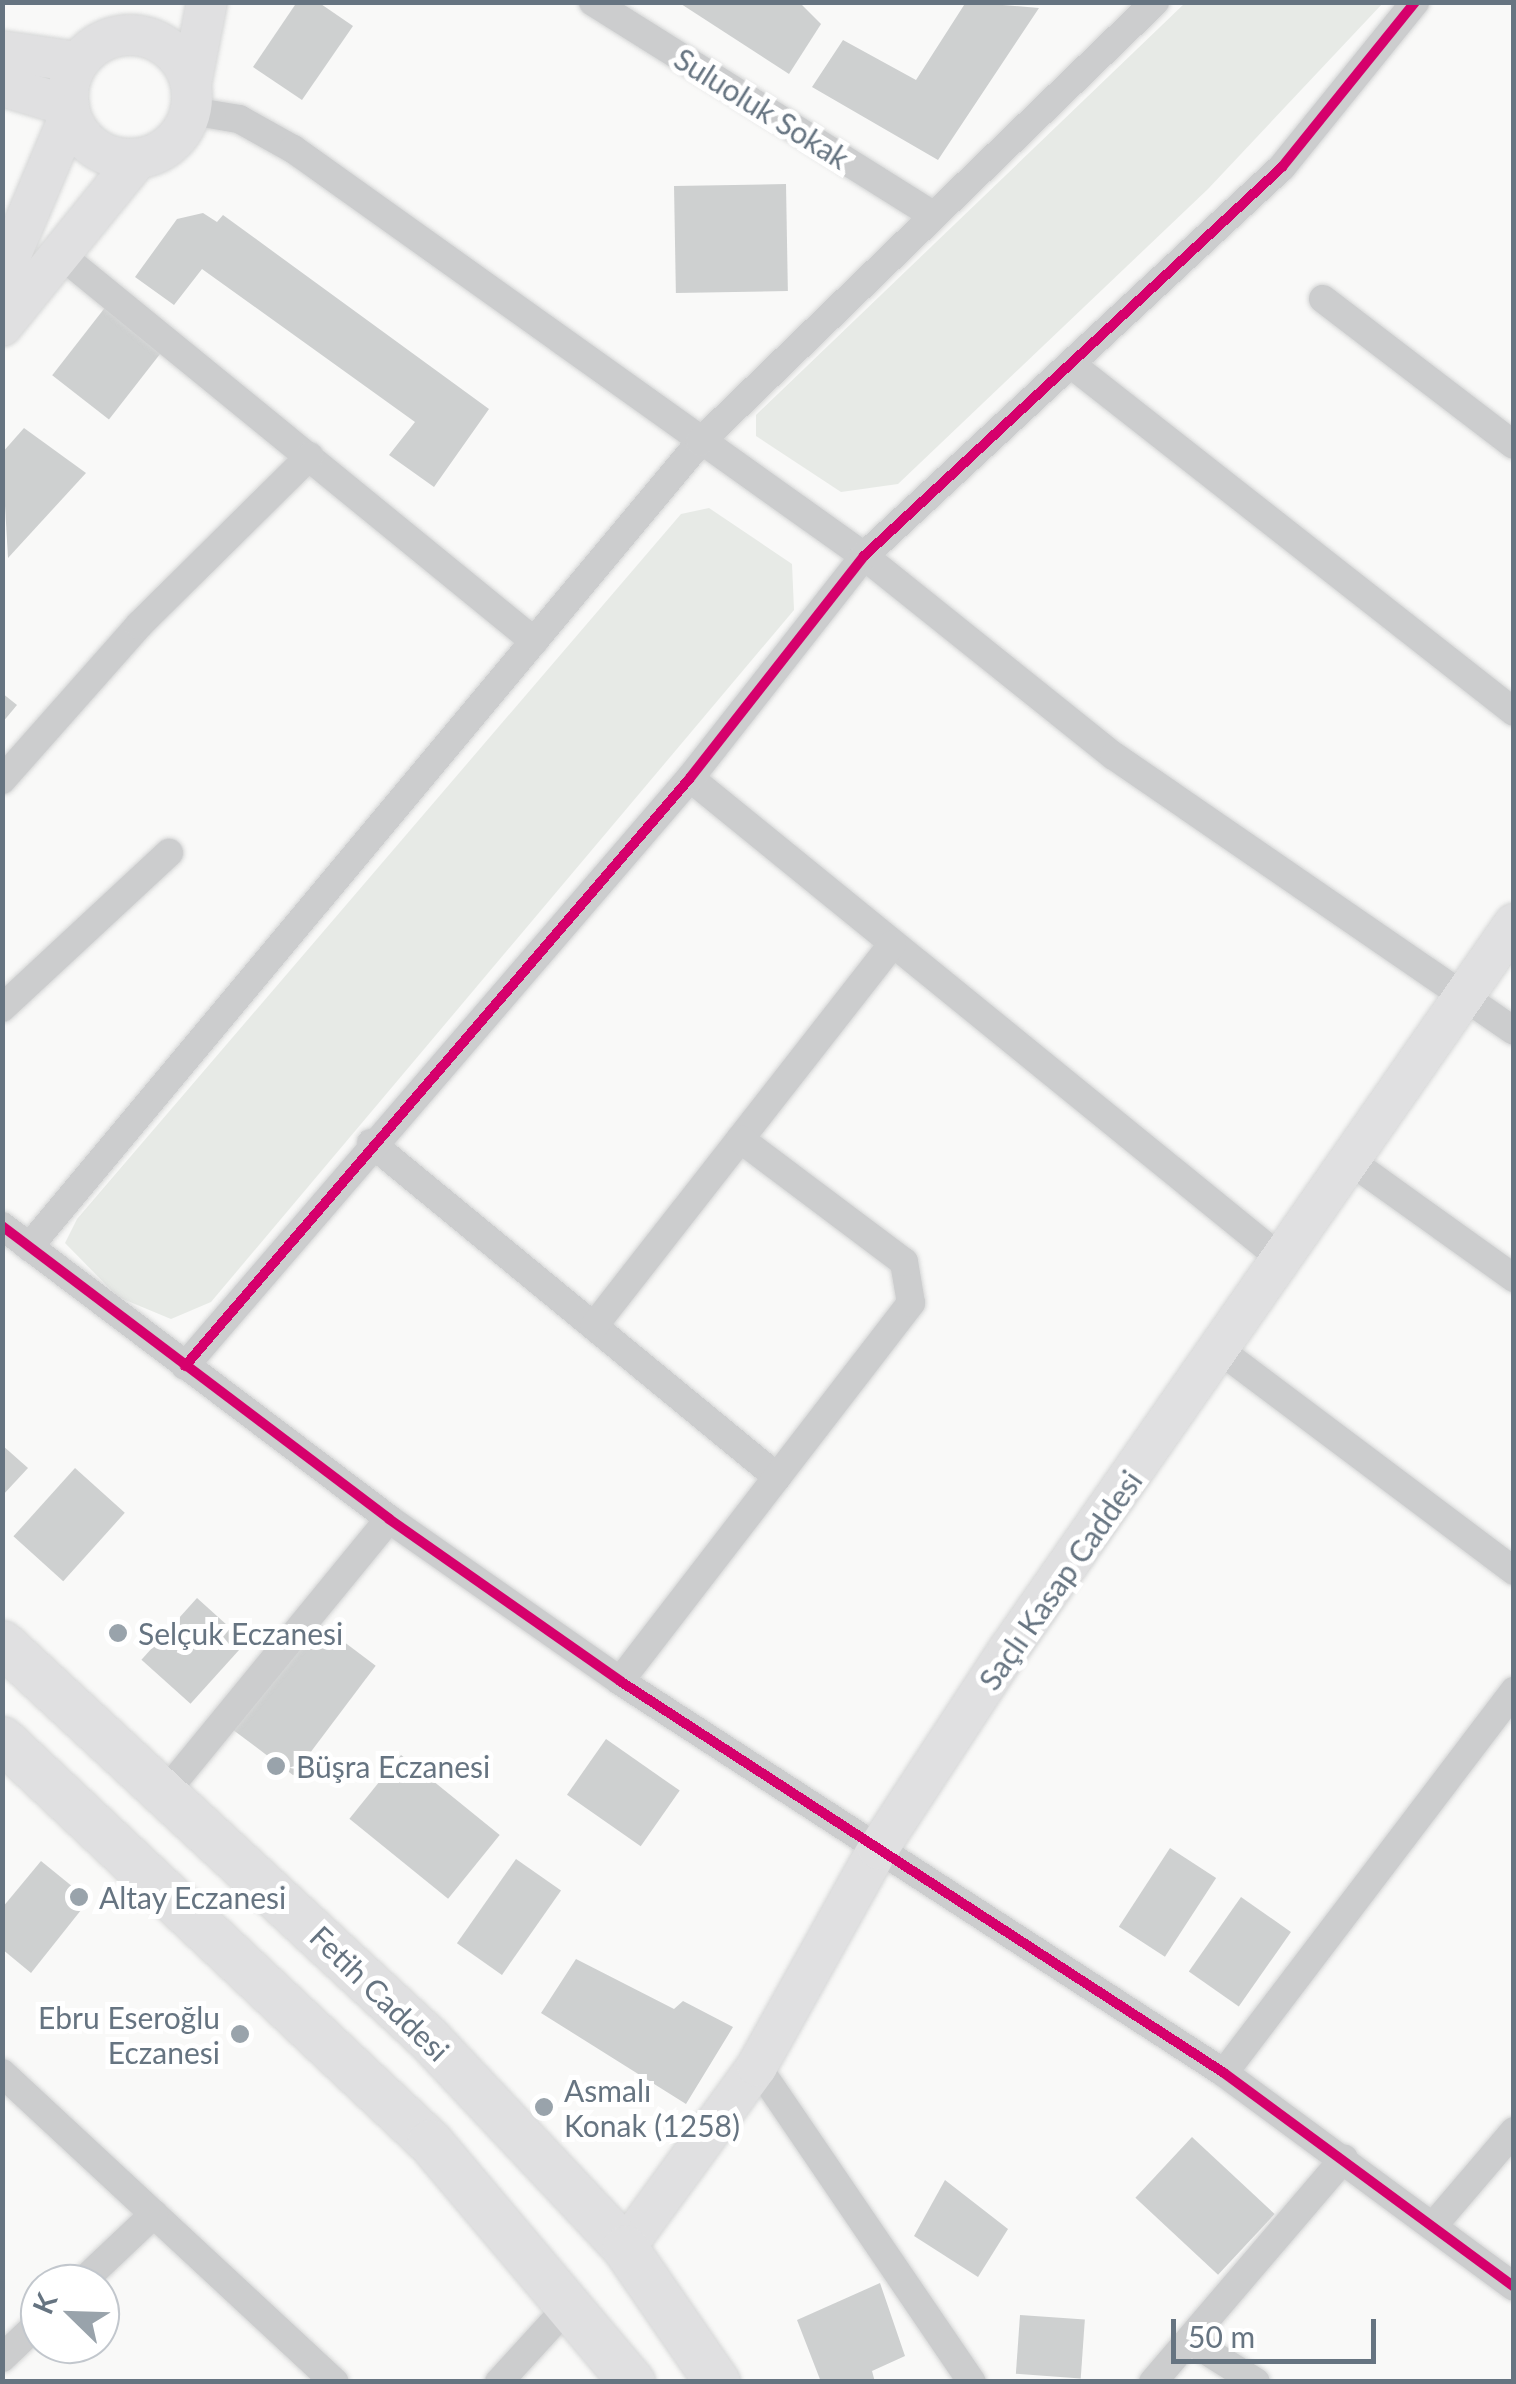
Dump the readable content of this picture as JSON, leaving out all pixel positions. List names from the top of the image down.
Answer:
{
  "streets": {
    "main road": ["Fetih Caddesi"],
    "street": ["Suluoluk Sokak", "Saçlı Kasap Caddesi"]
  },
  "crossings": [
    ["Saçlı Kasap Caddesi", "Fetih Caddesi"]
  ],
  "places": [
    "Selçuk Eczanesi",
    "Büşra Eczanesi",
    "Altay Eczanesi",
    "Ebru Eseroğlu Eczanesi",
    "Asmalı Konak (1258)"
  ],
  "scale_bar": "50 m",
  "north": "top left"
}
